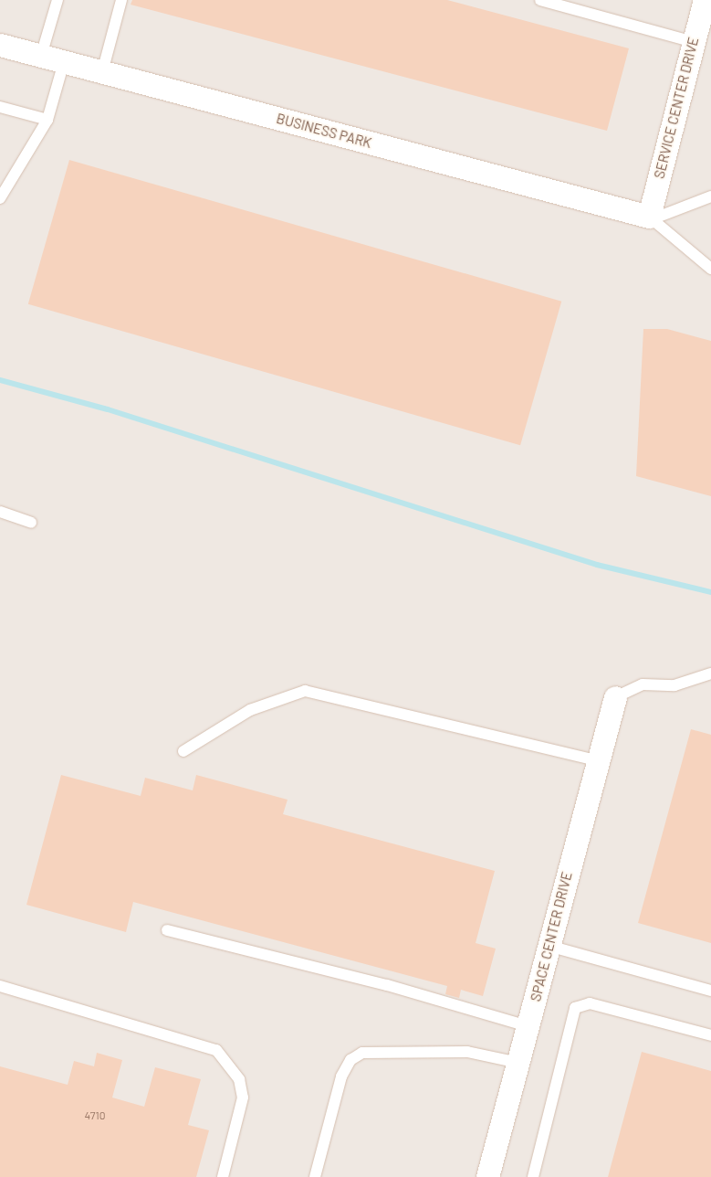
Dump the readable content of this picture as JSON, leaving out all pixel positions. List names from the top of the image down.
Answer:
{
  "streets": {
    "street": ["SERVICE CENTER DRIVE", "BUSINESS PARK", "SPACE CENTER DRIVE"]
  },
  "crossings": [
    ["SERVICE CENTER DRIVE", "BUSINESS PARK"]
  ],
  "house_numbers": ["4710"]
}
